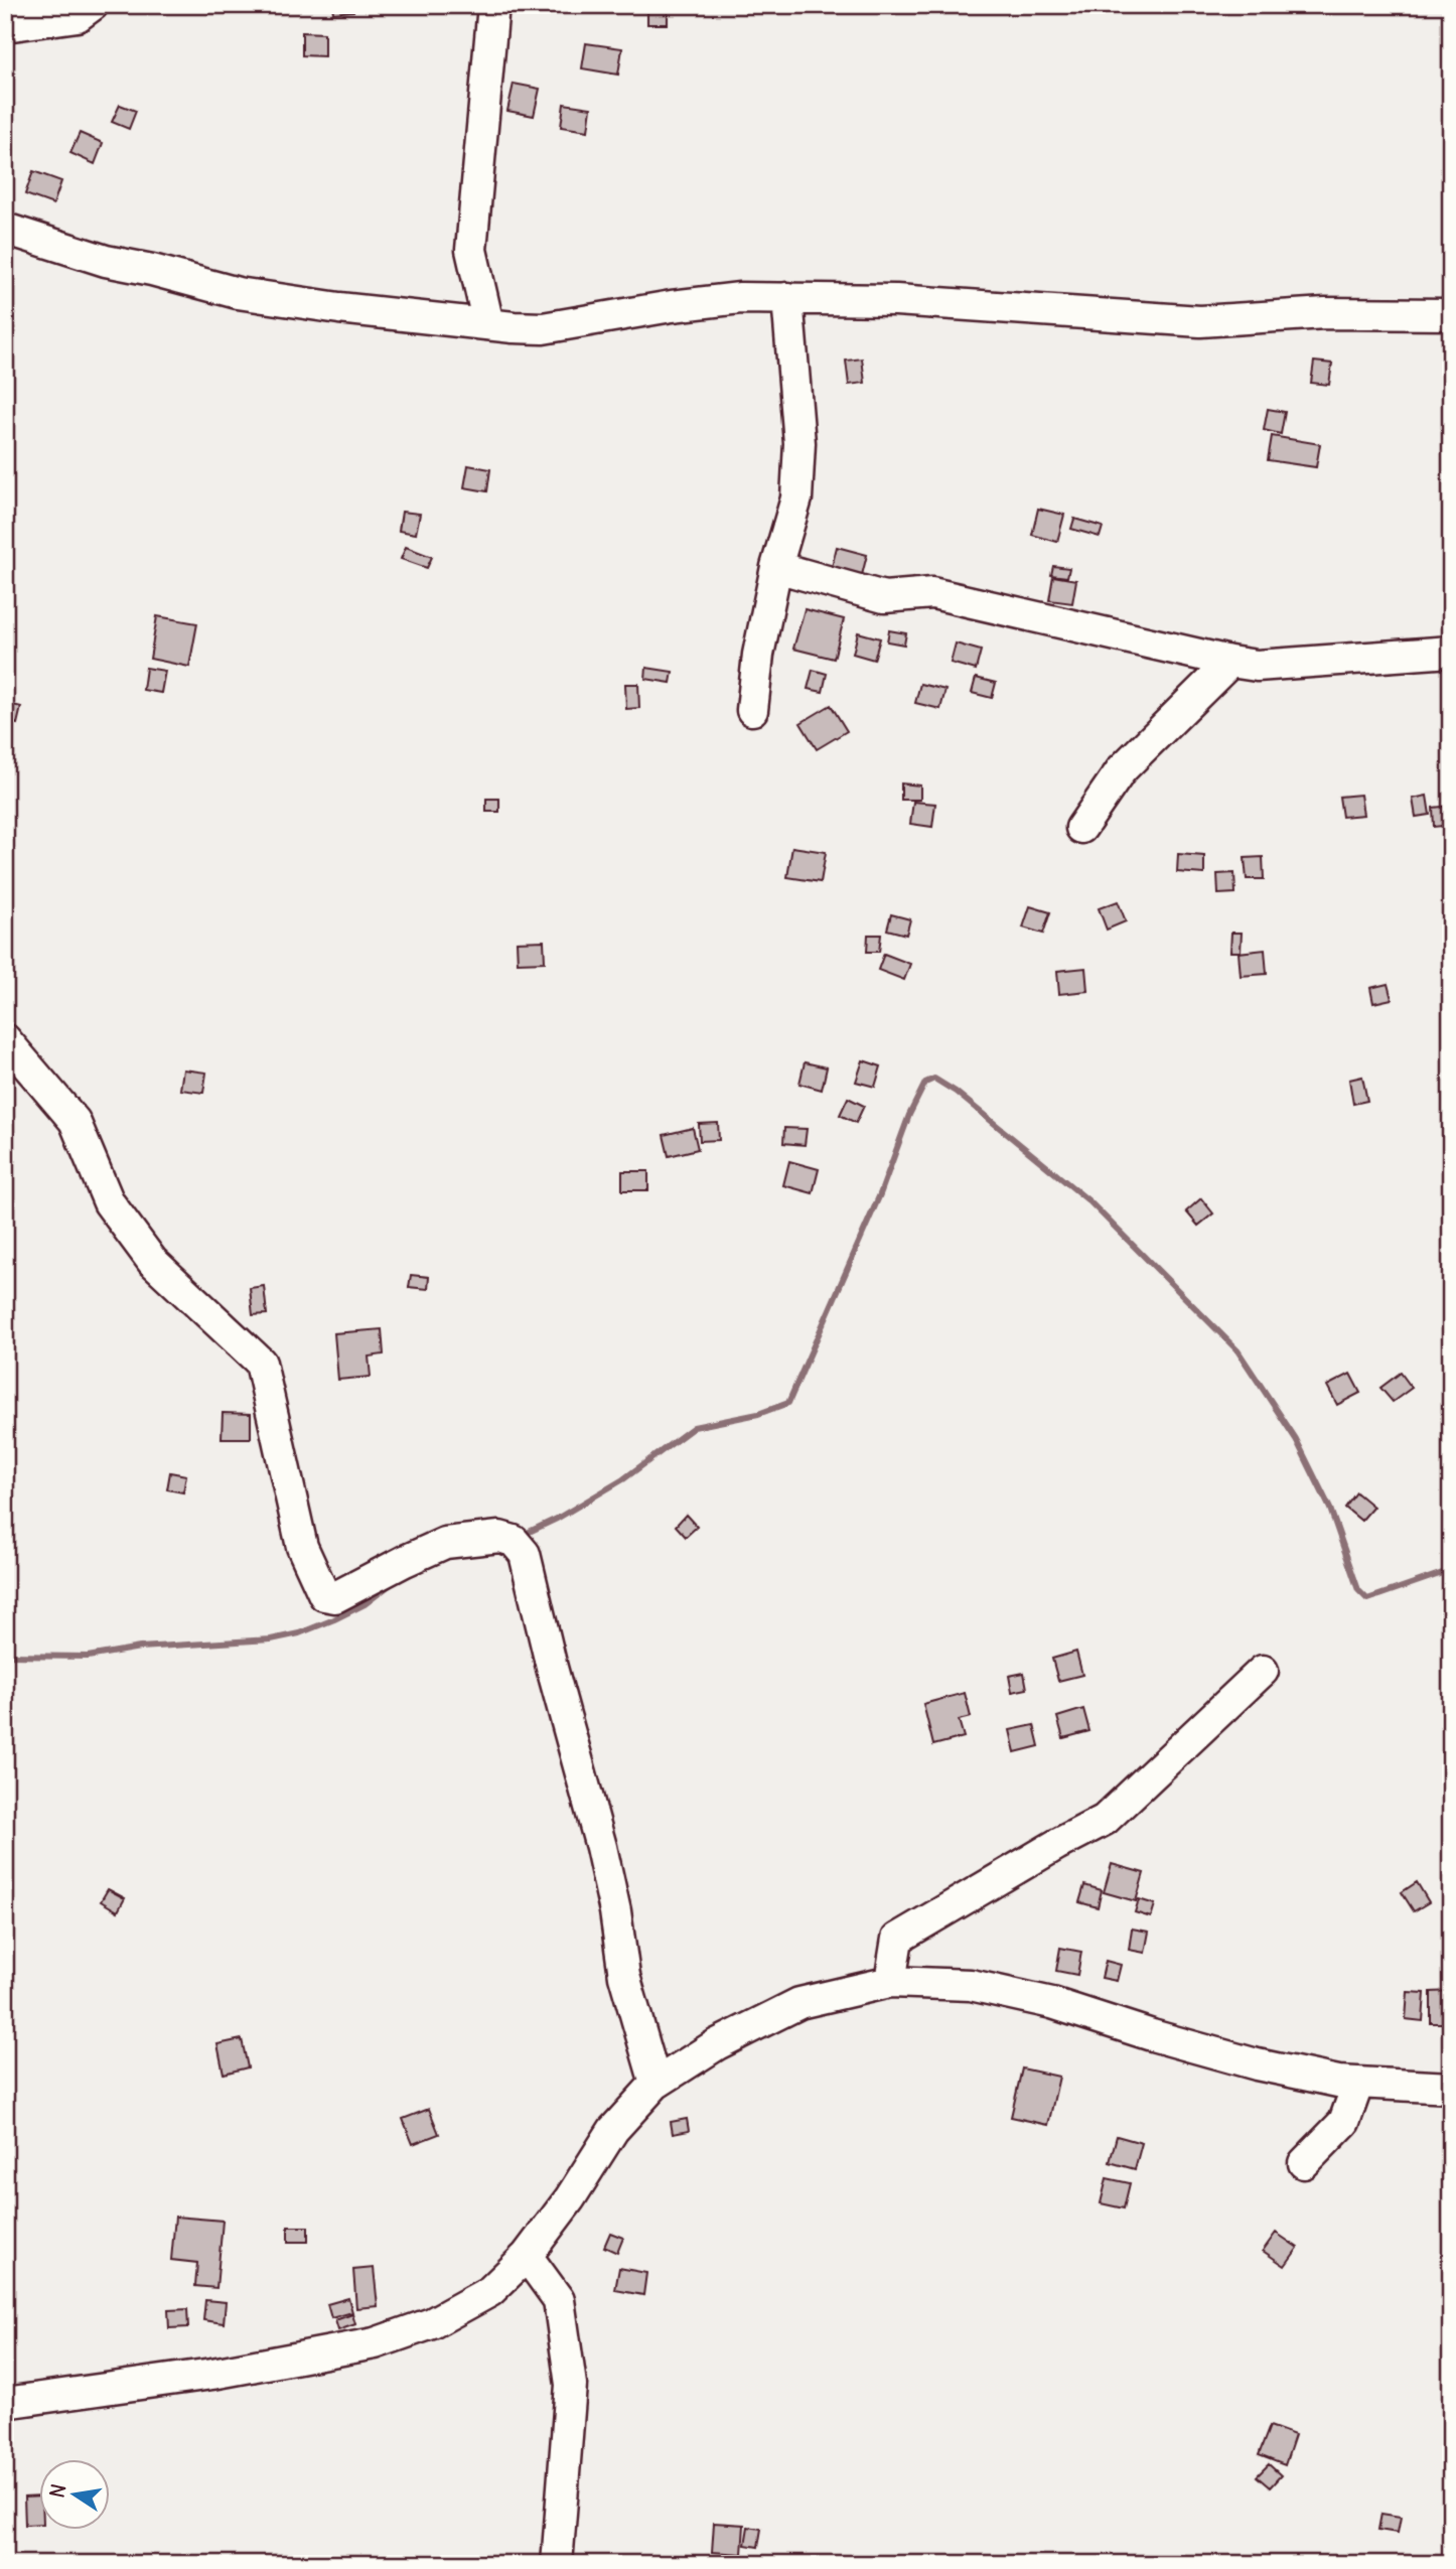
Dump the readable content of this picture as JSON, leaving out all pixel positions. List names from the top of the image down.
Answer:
{
  "north": "left"
}
